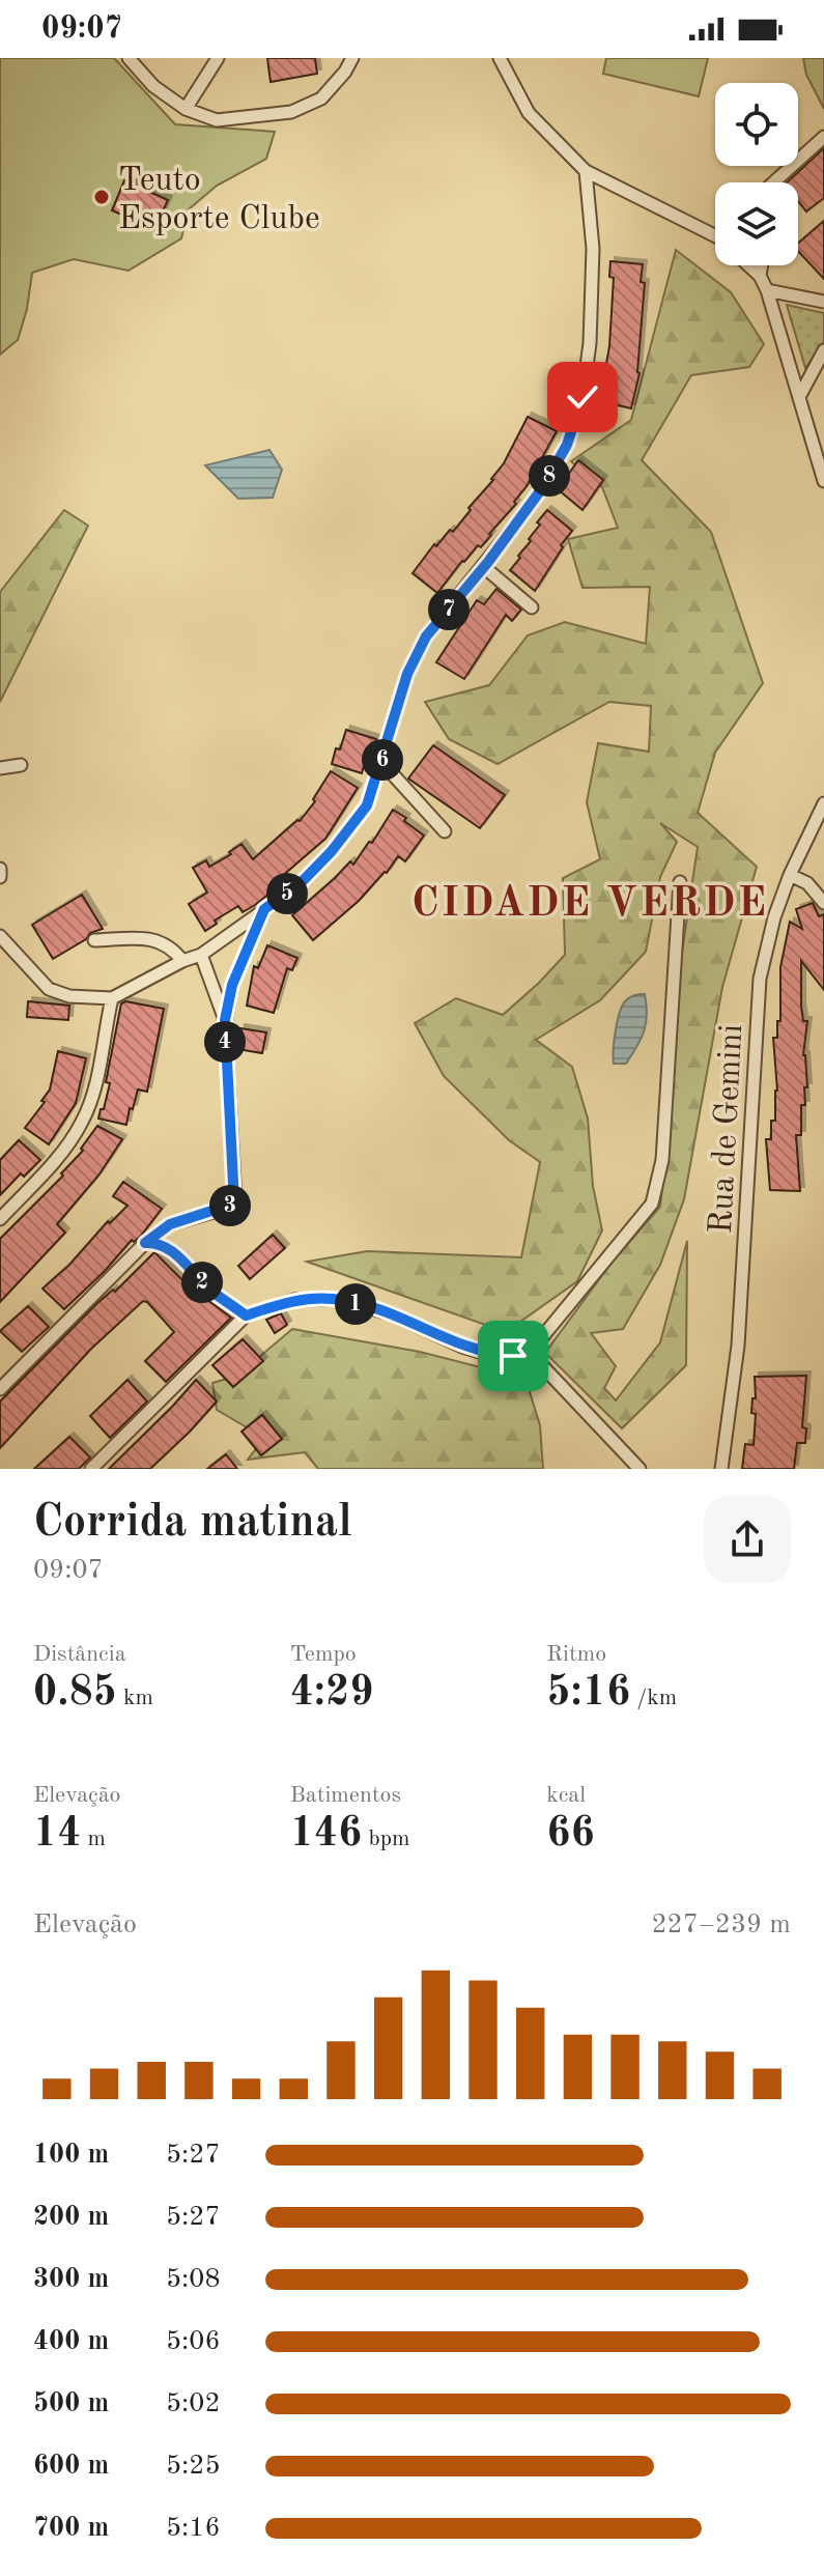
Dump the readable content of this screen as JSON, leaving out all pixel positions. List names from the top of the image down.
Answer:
{
  "streets": {
    "street": ["Rua de Gemini"]
  },
  "districts": ["CIDADE VERDE"],
  "places": ["Teuto Esporte Clube"],
  "page": {
    "status": "09:07",
    "pins": [
      "8",
      "7",
      "6",
      "5",
      "4",
      "3",
      "2",
      "1"
    ],
    "heading": ["Corrida matinal", "09:07"],
    "stats": [
      ["Distância", "0.85 km"],
      ["Tempo", "4:29"],
      ["Ritmo", "5:16 /km"],
      ["Elevação", "14 m"],
      ["Batimentos", "146 bpm"],
      ["kcal", "66"]
    ],
    "chart": ["Elevação", "227–239 m"],
    "list": [
      {
        "name": "100 m",
        "note": "5:27"
      },
      {
        "name": "200 m",
        "note": "5:27"
      },
      {
        "name": "300 m",
        "note": "5:08"
      },
      {
        "name": "400 m",
        "note": "5:06"
      },
      {
        "name": "500 m",
        "note": "5:02"
      },
      {
        "name": "600 m",
        "note": "5:25"
      },
      {
        "name": "700 m",
        "note": "5:16"
      }
    ]
  }
}
